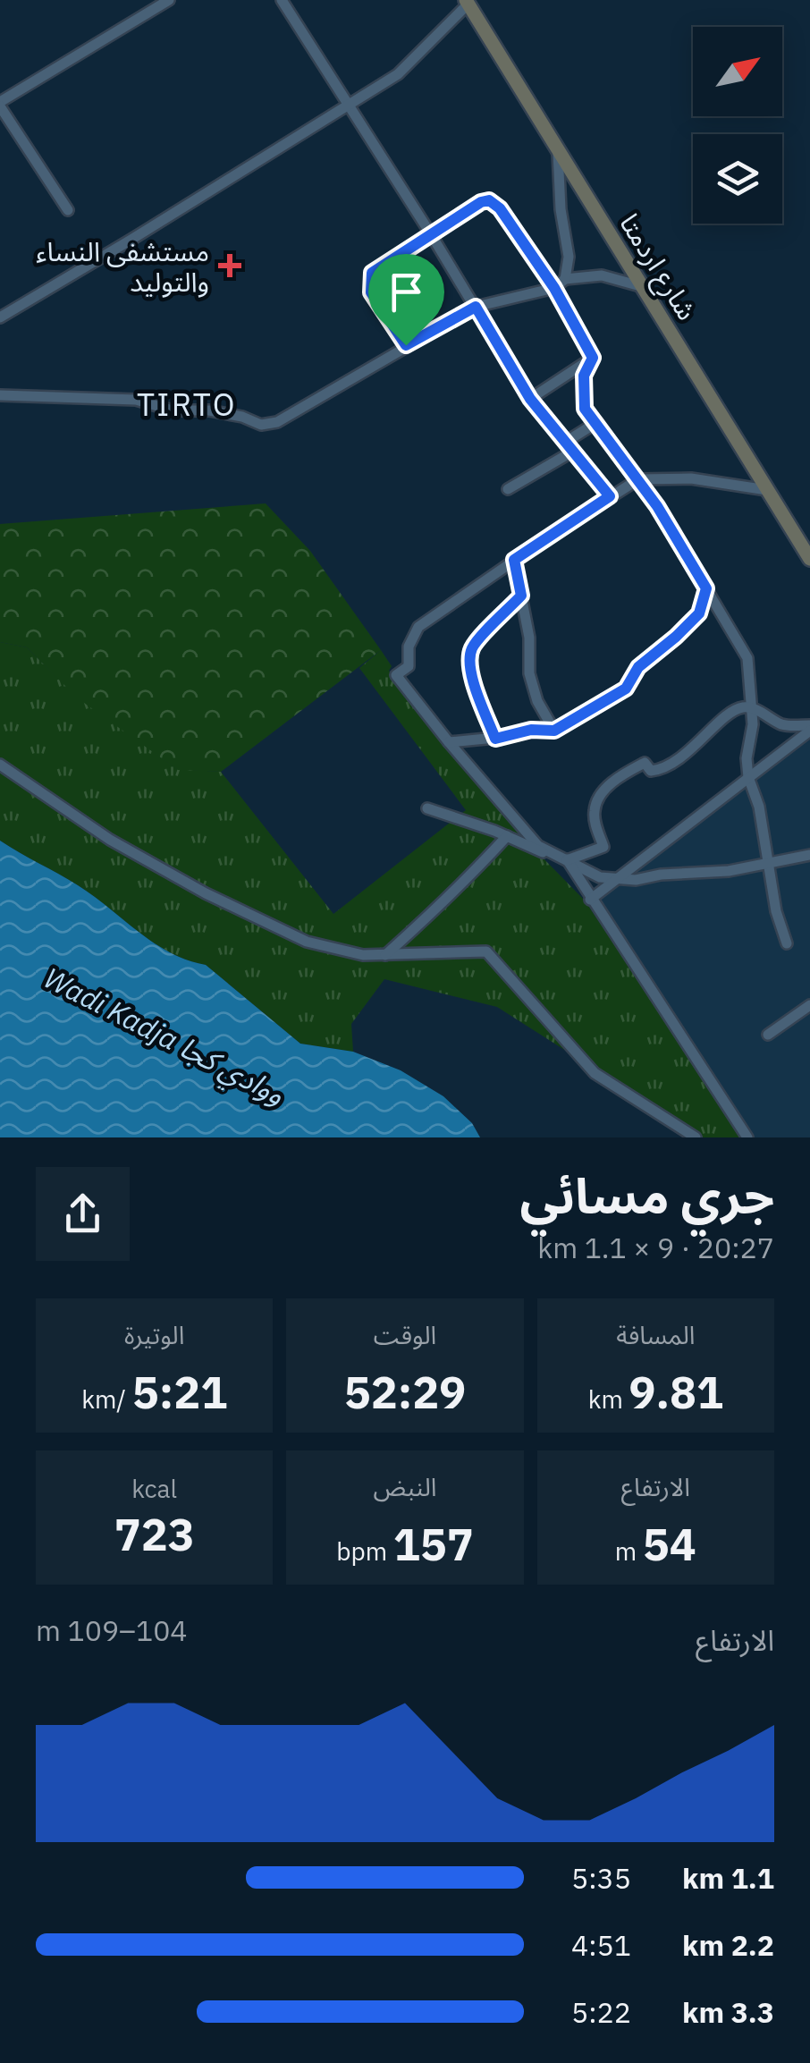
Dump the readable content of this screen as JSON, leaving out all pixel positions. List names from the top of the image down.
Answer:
{
  "streets": {
    "main road": ["شارع اردمتا"]
  },
  "districts": ["TIRTO"],
  "water": ["Wadi Kadja ووادي كجا"],
  "places": {
    "health": ["مستشفى النساء والتوليد"]
  },
  "north": "top right",
  "page": {
    "heading": ["جري مسائي", "20:27 · 9 × 1.1 km"],
    "stats": [
      ["المسافة", "9.81 km"],
      ["الوقت", "52:29"],
      ["الوتيرة", "5:21 /km"],
      ["الارتفاع", "54 m"],
      ["النبض", "157 bpm"],
      ["kcal", "723"]
    ],
    "chart": ["الارتفاع", "104–109 m"],
    "list": [
      {
        "name": "1.1 km",
        "note": "5:35"
      },
      {
        "name": "2.2 km",
        "note": "4:51"
      },
      {
        "name": "3.3 km",
        "note": "5:22"
      }
    ]
  }
}
